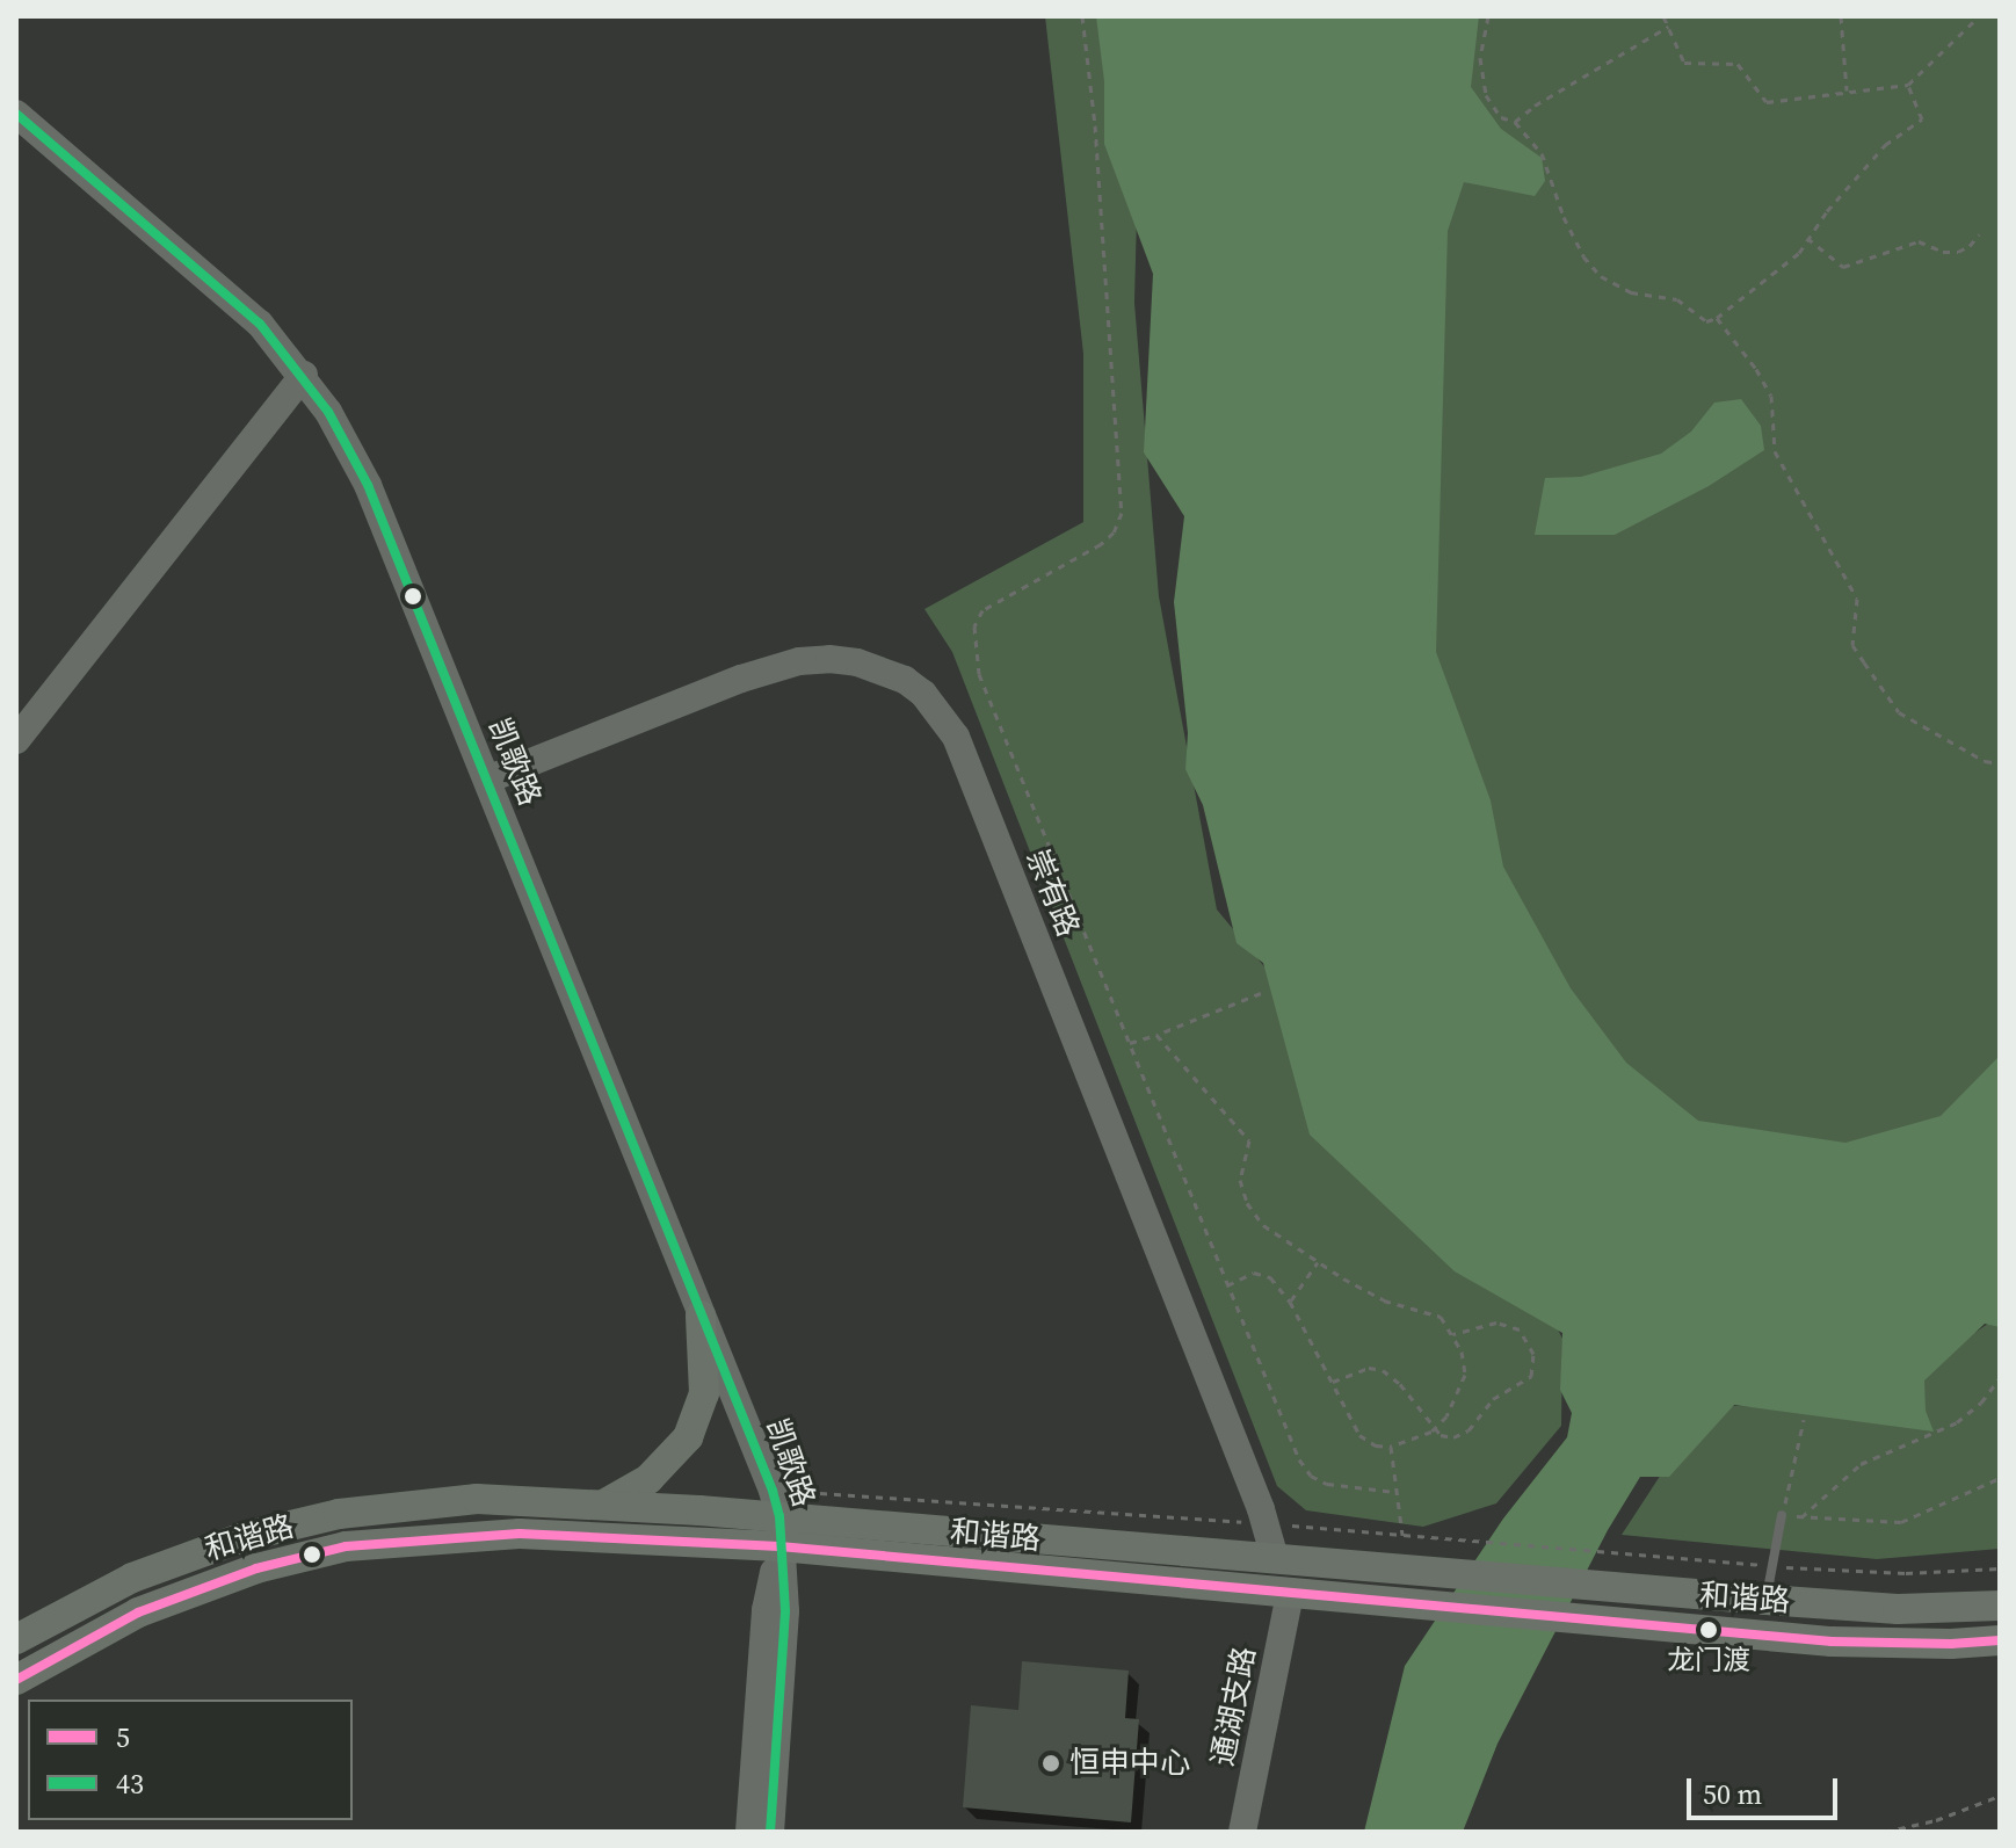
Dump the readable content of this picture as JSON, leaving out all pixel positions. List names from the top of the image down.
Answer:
{
  "streets": {
    "main road": ["和谐路"],
    "street": ["凯歌路", "崇有路", "通湖支路"]
  },
  "crossings": [
    ["凯歌路", "崇有路"],
    ["凯歌路", "和谐路"],
    ["崇有路", "和谐路"],
    ["和谐路", "通湖支路"]
  ],
  "places": ["龙门渡", "恒申中心"],
  "lines": ["transit line 43", "transit line 5"],
  "legend": ["5", "43"],
  "scale_bar": "50 m"
}
